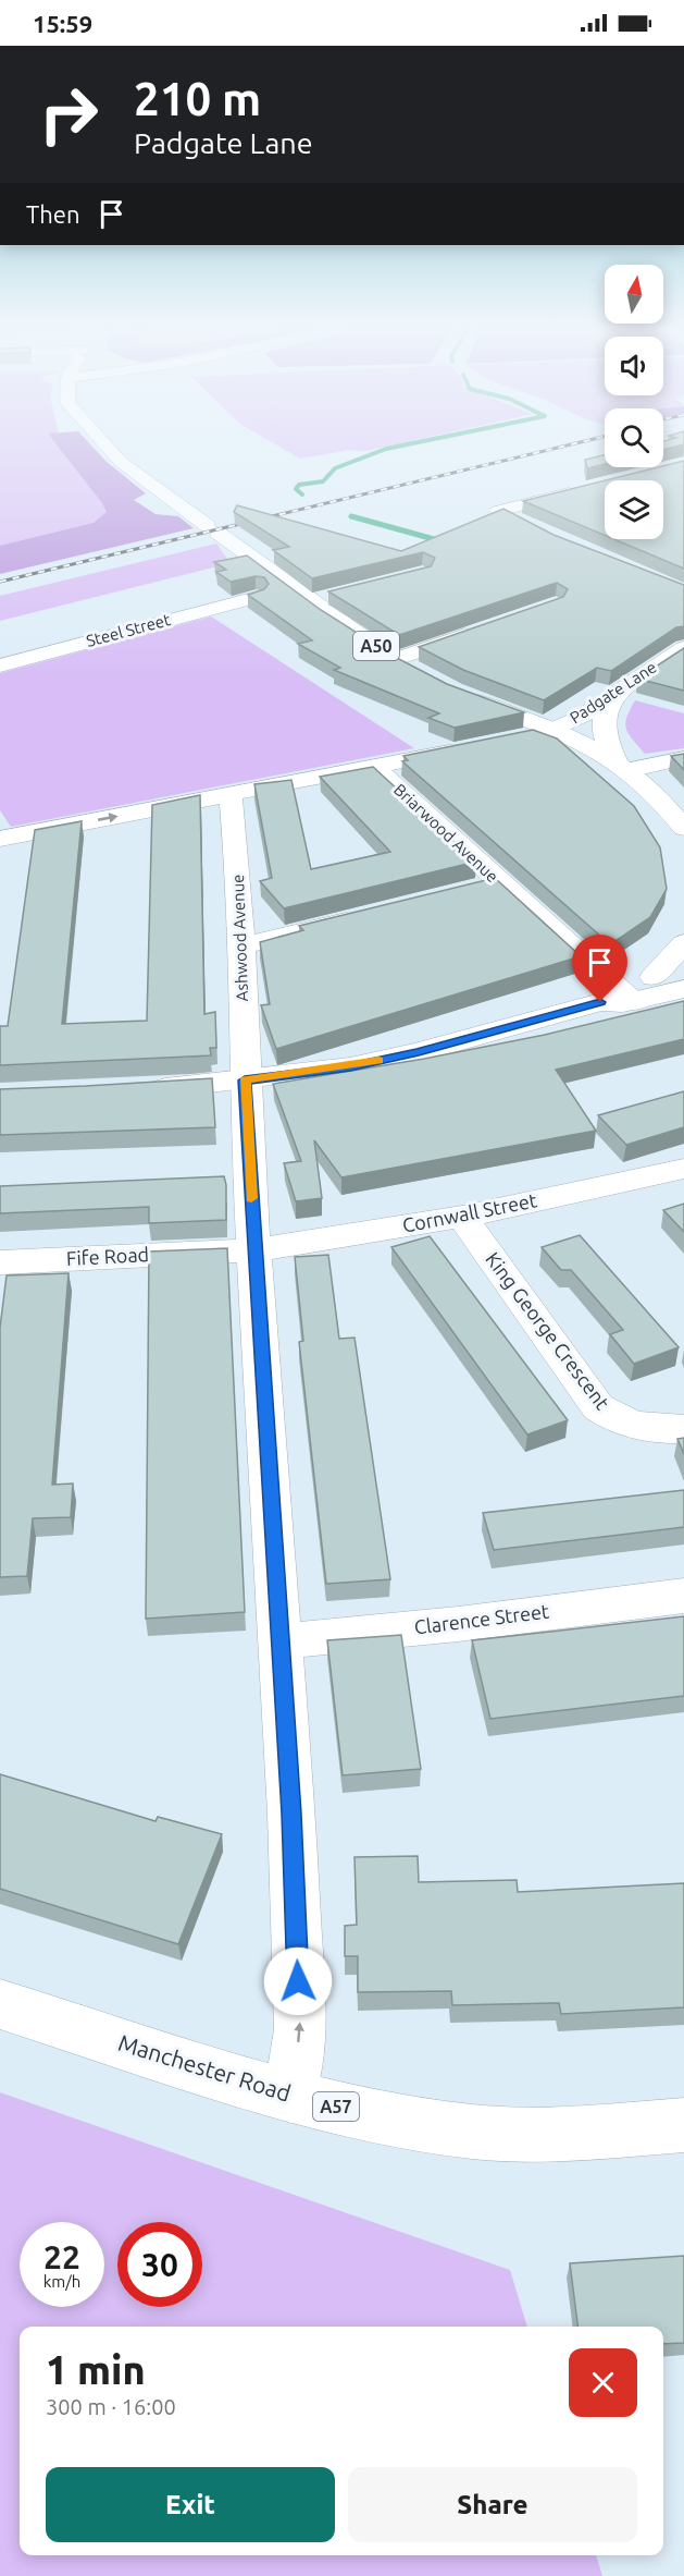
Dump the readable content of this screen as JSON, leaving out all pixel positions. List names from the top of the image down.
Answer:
{
  "streets": {
    "street": [
      "Steel Street",
      "A50",
      "Padgate Lane",
      "Briarwood Avenue",
      "Ashwood Avenue",
      "Cornwall Street",
      "Fife Road",
      "King George Crescent",
      "Clarence Street",
      "Manchester Road",
      "A57"
    ]
  },
  "crossings": [
    ["Ashwood Avenue", "Cornwall Street"],
    ["Ashwood Avenue", "Fife Road"],
    ["Ashwood Avenue", "Clarence Street"],
    ["Ashwood Avenue", "Manchester Road"],
    ["Cornwall Street", "Fife Road"],
    ["Cornwall Street", "King George Crescent"]
  ],
  "north": "top",
  "page": {
    "status": "15:59",
    "turn": ["210 m", "Padgate Lane"],
    "then": "Then",
    "speed": "22 km/h",
    "limit": "30",
    "heading": ["1 min", "300 m · 16:00"],
    "buttons": ["Exit", "Share"]
  }
}
